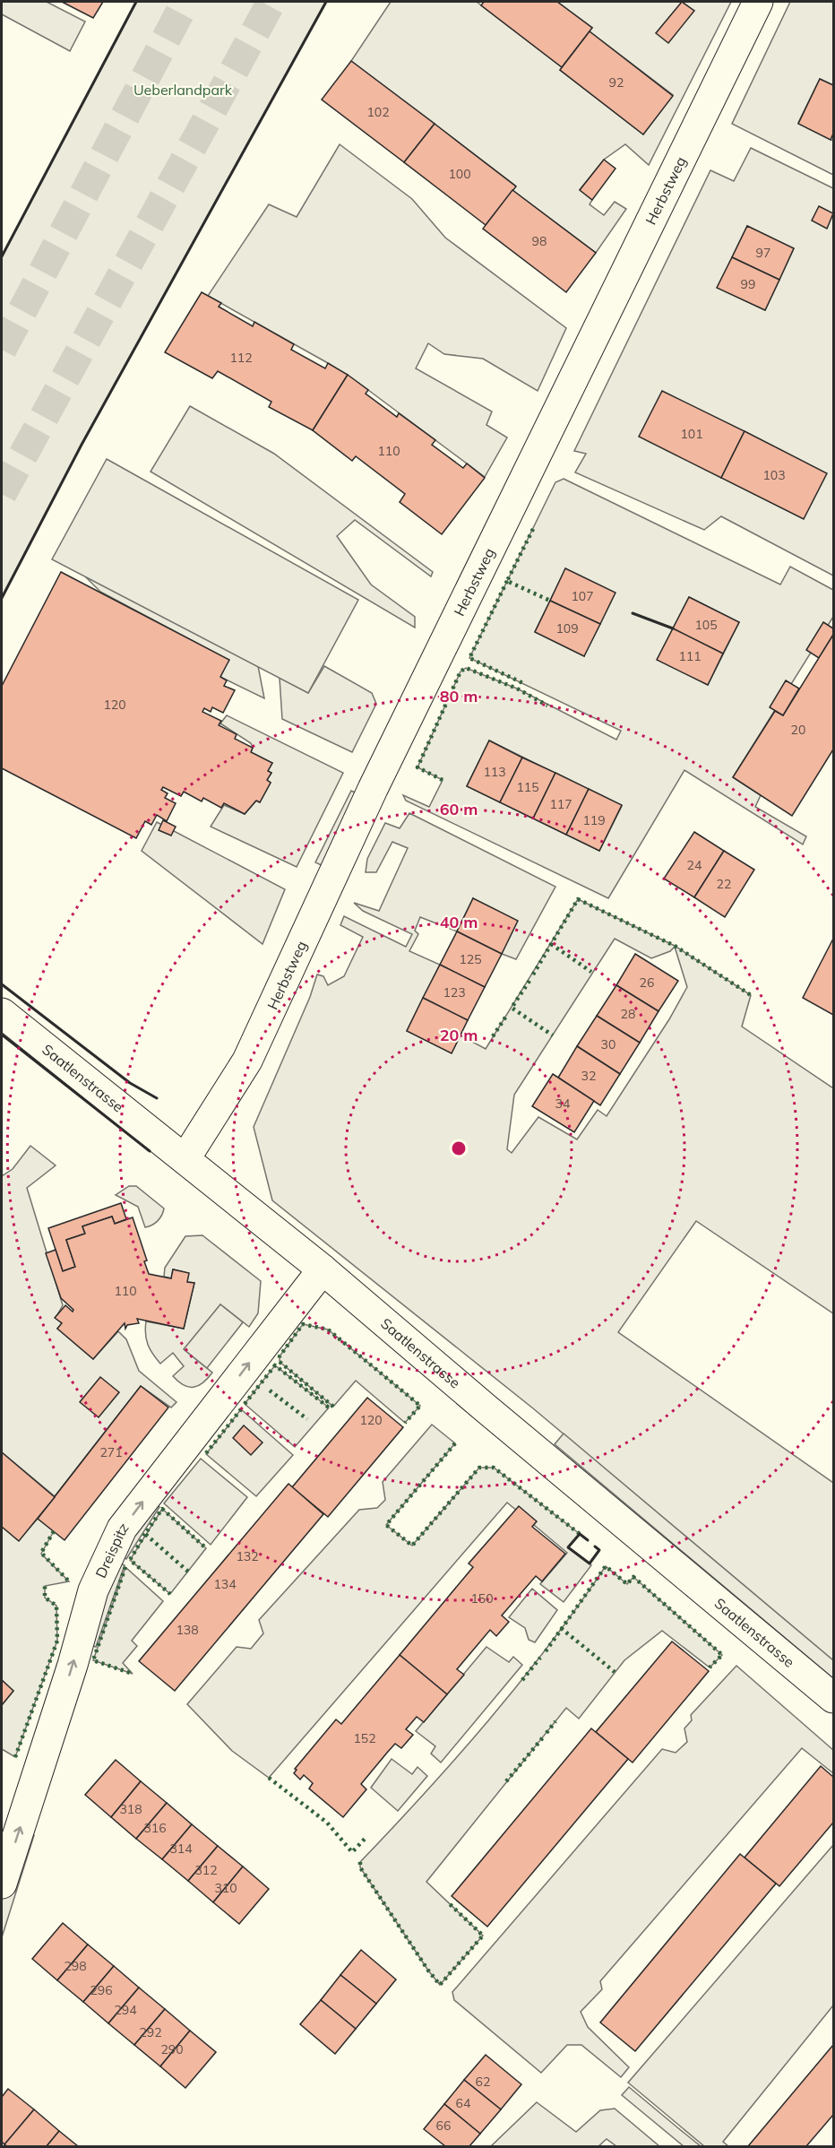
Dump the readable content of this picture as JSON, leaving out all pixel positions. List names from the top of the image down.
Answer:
{
  "streets": {
    "street": ["Herbstweg", "Saatlenstrasse", "Dreispitz"]
  },
  "crossings": [
    ["Herbstweg", "Saatlenstrasse"],
    ["Saatlenstrasse", "Dreispitz"]
  ],
  "one_way": ["Dreispitz"],
  "parks": ["Ueberlandpark"],
  "house_numbers": [
    "92",
    "102",
    "100",
    "98",
    "97",
    "99",
    "112",
    "101",
    "110",
    "103",
    "107",
    "105",
    "109",
    "111",
    "120",
    "20",
    "113",
    "115",
    "117",
    "119",
    "24",
    "22",
    "125",
    "26",
    "123",
    "28",
    "30",
    "32",
    "34",
    "110",
    "120",
    "271",
    "132",
    "134",
    "150",
    "138",
    "152",
    "318",
    "316",
    "314",
    "312",
    "310",
    "298",
    "296",
    "294",
    "292",
    "290",
    "62",
    "64",
    "66"
  ],
  "rings": [
    "80 m",
    "60 m",
    "40 m",
    "20 m"
  ]
}
